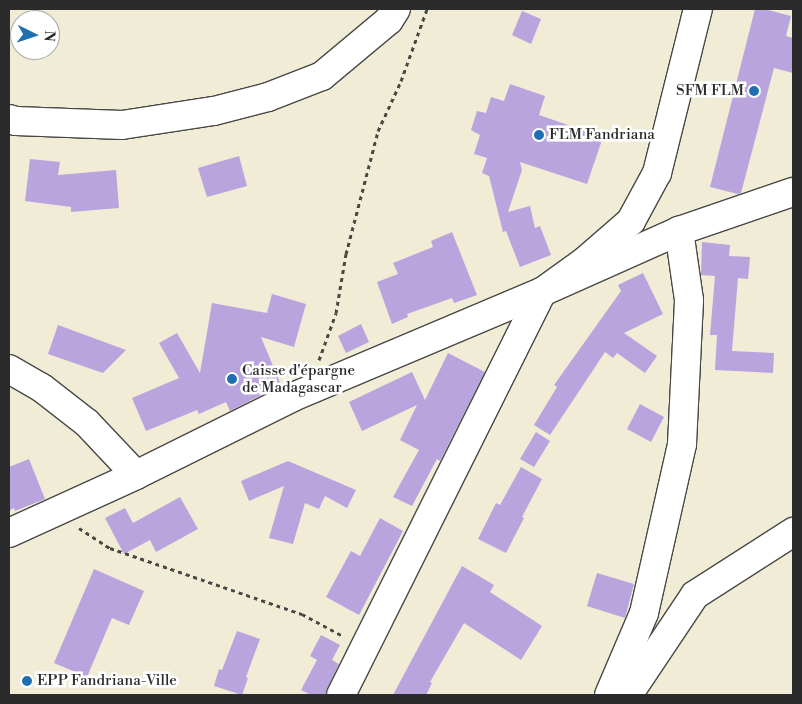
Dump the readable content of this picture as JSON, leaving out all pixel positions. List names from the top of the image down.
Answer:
{
  "places": [
    "SFM FLM",
    "FLM Fandriana",
    "Caisse d'épargne de Madagascar",
    "EPP Fandriana-Ville"
  ],
  "north": "right"
}
